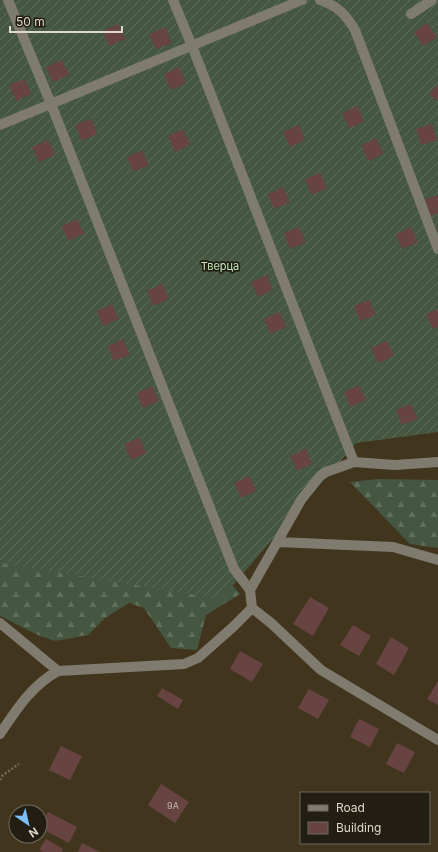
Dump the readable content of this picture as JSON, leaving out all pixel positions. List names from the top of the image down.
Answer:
{
  "parks": ["Тверца"],
  "house_numbers": ["9А"],
  "legend": ["Road", "Building"],
  "scale_bar": "50 m",
  "north": "bottom right"
}
